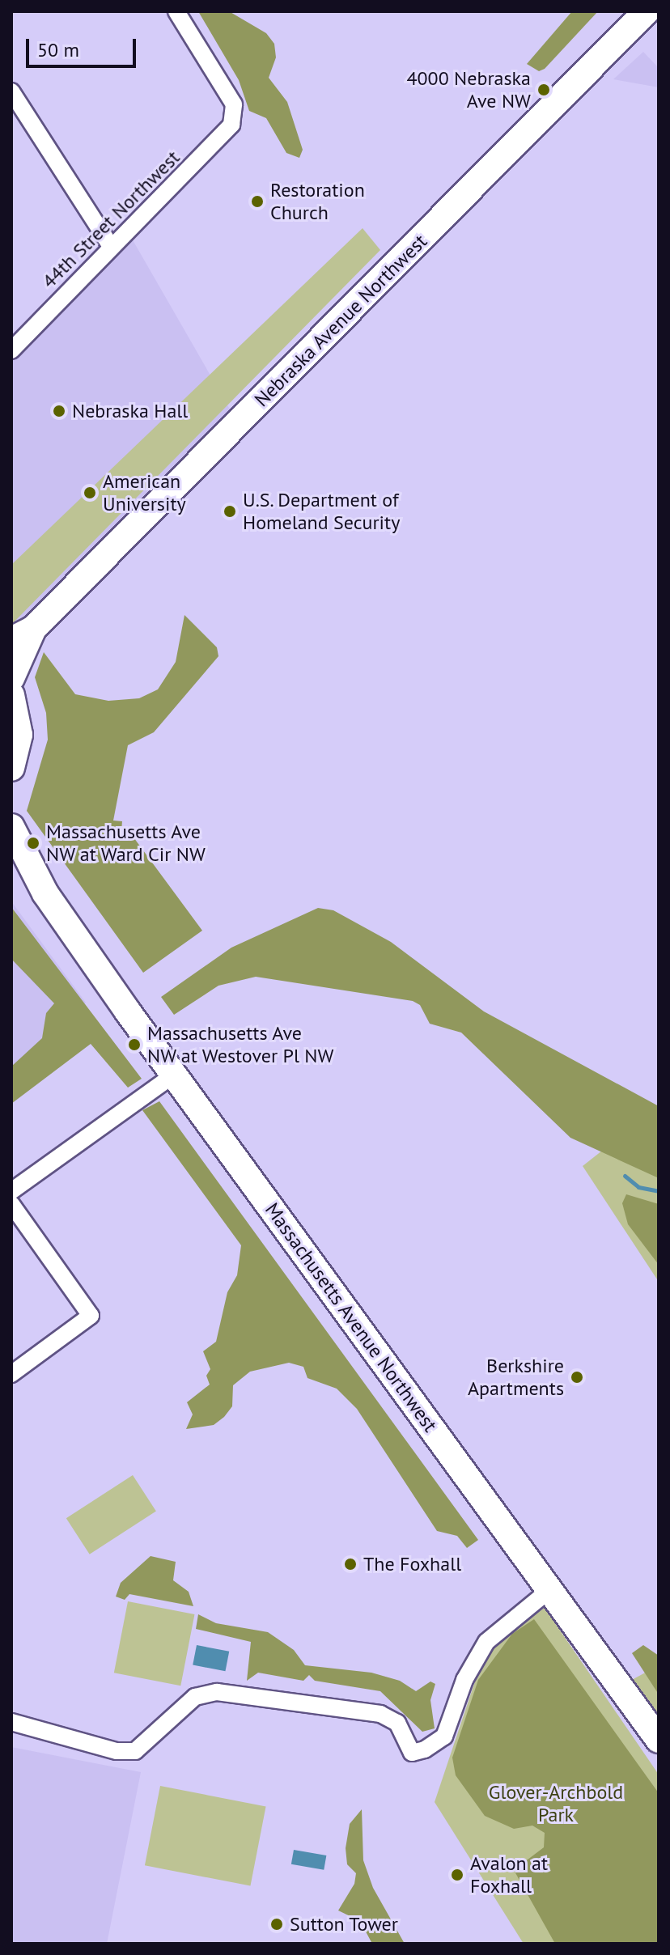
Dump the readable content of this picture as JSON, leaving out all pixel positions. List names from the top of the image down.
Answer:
{
  "streets": {
    "main road": ["Nebraska Avenue Northwest", "Massachusetts Avenue Northwest"],
    "street": ["44th Street Northwest"]
  },
  "parks": ["Glover-Archbold Park"],
  "places": [
    "4000 Nebraska Ave NW",
    "Restoration Church",
    "Nebraska Hall",
    "American University",
    "U.S. Department of Homeland Security",
    "Massachusetts Ave NW at Ward Cir NW",
    "Massachusetts Ave NW at Westover Pl NW",
    "Berkshire Apartments",
    "The Foxhall",
    "Avalon at Foxhall",
    "Sutton Tower"
  ],
  "scale_bar": "50 m"
}
